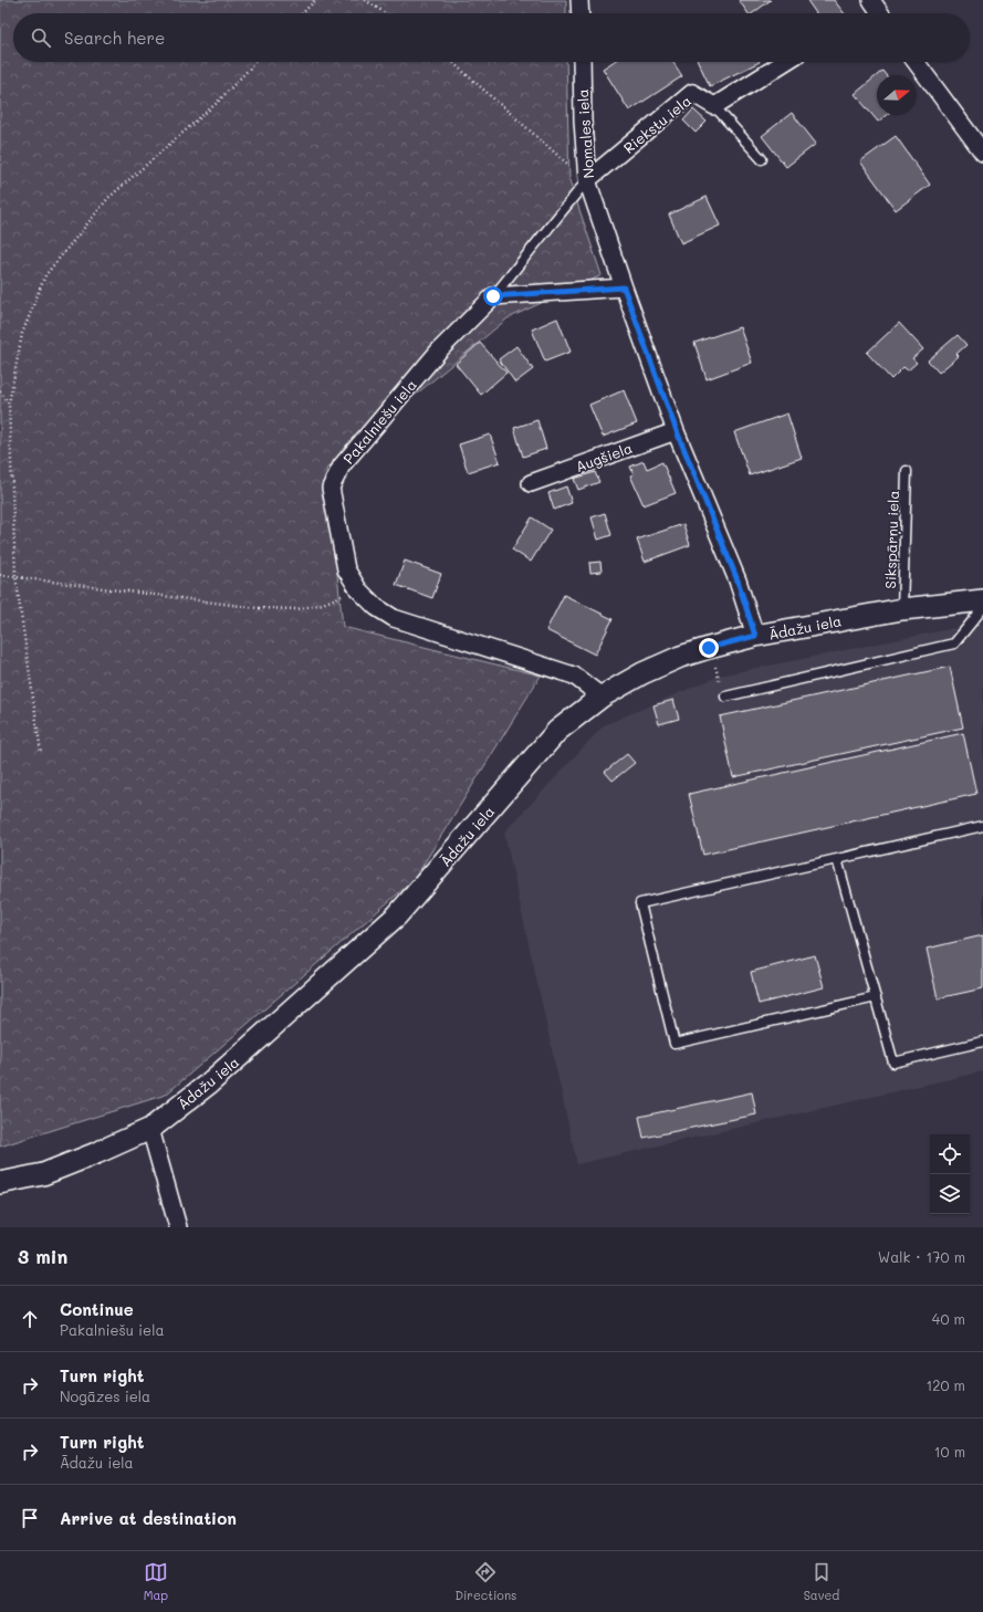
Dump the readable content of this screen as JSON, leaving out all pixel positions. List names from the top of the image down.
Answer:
{
  "streets": {
    "street": [
      "Riekstu iela",
      "Nomales iela",
      "Pakalniešu iela",
      "Augšiela",
      "Ādažu iela"
    ],
    "lane": ["Sikspārņu iela"]
  },
  "crossings": [
    ["Riekstu iela", "Nomales iela"],
    ["Nomales iela", "Augšiela"],
    ["Nomales iela", "Ādažu iela"],
    ["Pakalniešu iela", "Ādažu iela"],
    ["Sikspārņu iela", "Ādažu iela"]
  ],
  "north": "right",
  "page": {
    "search": "Search here",
    "heading": ["3 min", "Walk · 170 m"],
    "list": [
      ["Continue", "Pakalniešu iela", "40 m"],
      ["Turn right", "Nogāzes iela", "120 m"],
      ["Turn right", "Ādažu iela", "10 m"],
      "Arrive at destination"
    ],
    "nav": ["Map", "Directions", "Saved"]
  }
}
